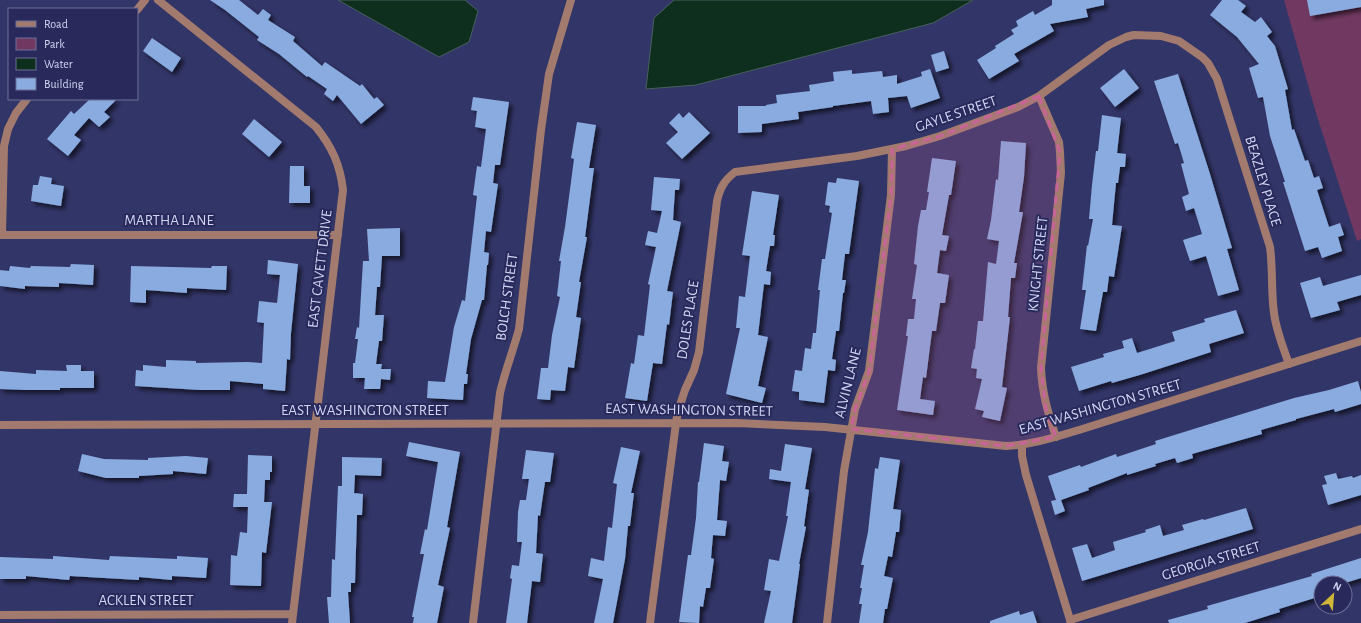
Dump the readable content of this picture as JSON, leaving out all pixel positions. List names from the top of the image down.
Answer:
{
  "streets": {
    "street": [
      "GAYLE STREET",
      "BEAZLEY PLACE",
      "MARTHA LANE",
      "KNIGHT STREET",
      "EAST CAVETT DRIVE",
      "BOLCH STREET",
      "DOLES PLACE",
      "ALVIN LANE",
      "EAST WASHINGTON STREET",
      "GEORGIA STREET",
      "ACKLEN STREET"
    ]
  },
  "crossings": [
    ["GAYLE STREET", "BEAZLEY PLACE"],
    ["GAYLE STREET", "KNIGHT STREET"],
    ["GAYLE STREET", "DOLES PLACE"],
    ["GAYLE STREET", "ALVIN LANE"],
    ["BEAZLEY PLACE", "EAST WASHINGTON STREET"],
    ["MARTHA LANE", "EAST CAVETT DRIVE"],
    ["KNIGHT STREET", "EAST WASHINGTON STREET"],
    ["EAST CAVETT DRIVE", "EAST WASHINGTON STREET"],
    ["EAST CAVETT DRIVE", "ACKLEN STREET"],
    ["BOLCH STREET", "EAST WASHINGTON STREET"],
    ["DOLES PLACE", "EAST WASHINGTON STREET"],
    ["ALVIN LANE", "EAST WASHINGTON STREET"]
  ],
  "legend": [
    "Road",
    "Park",
    "Water",
    "Building"
  ],
  "north": "top right"
}
